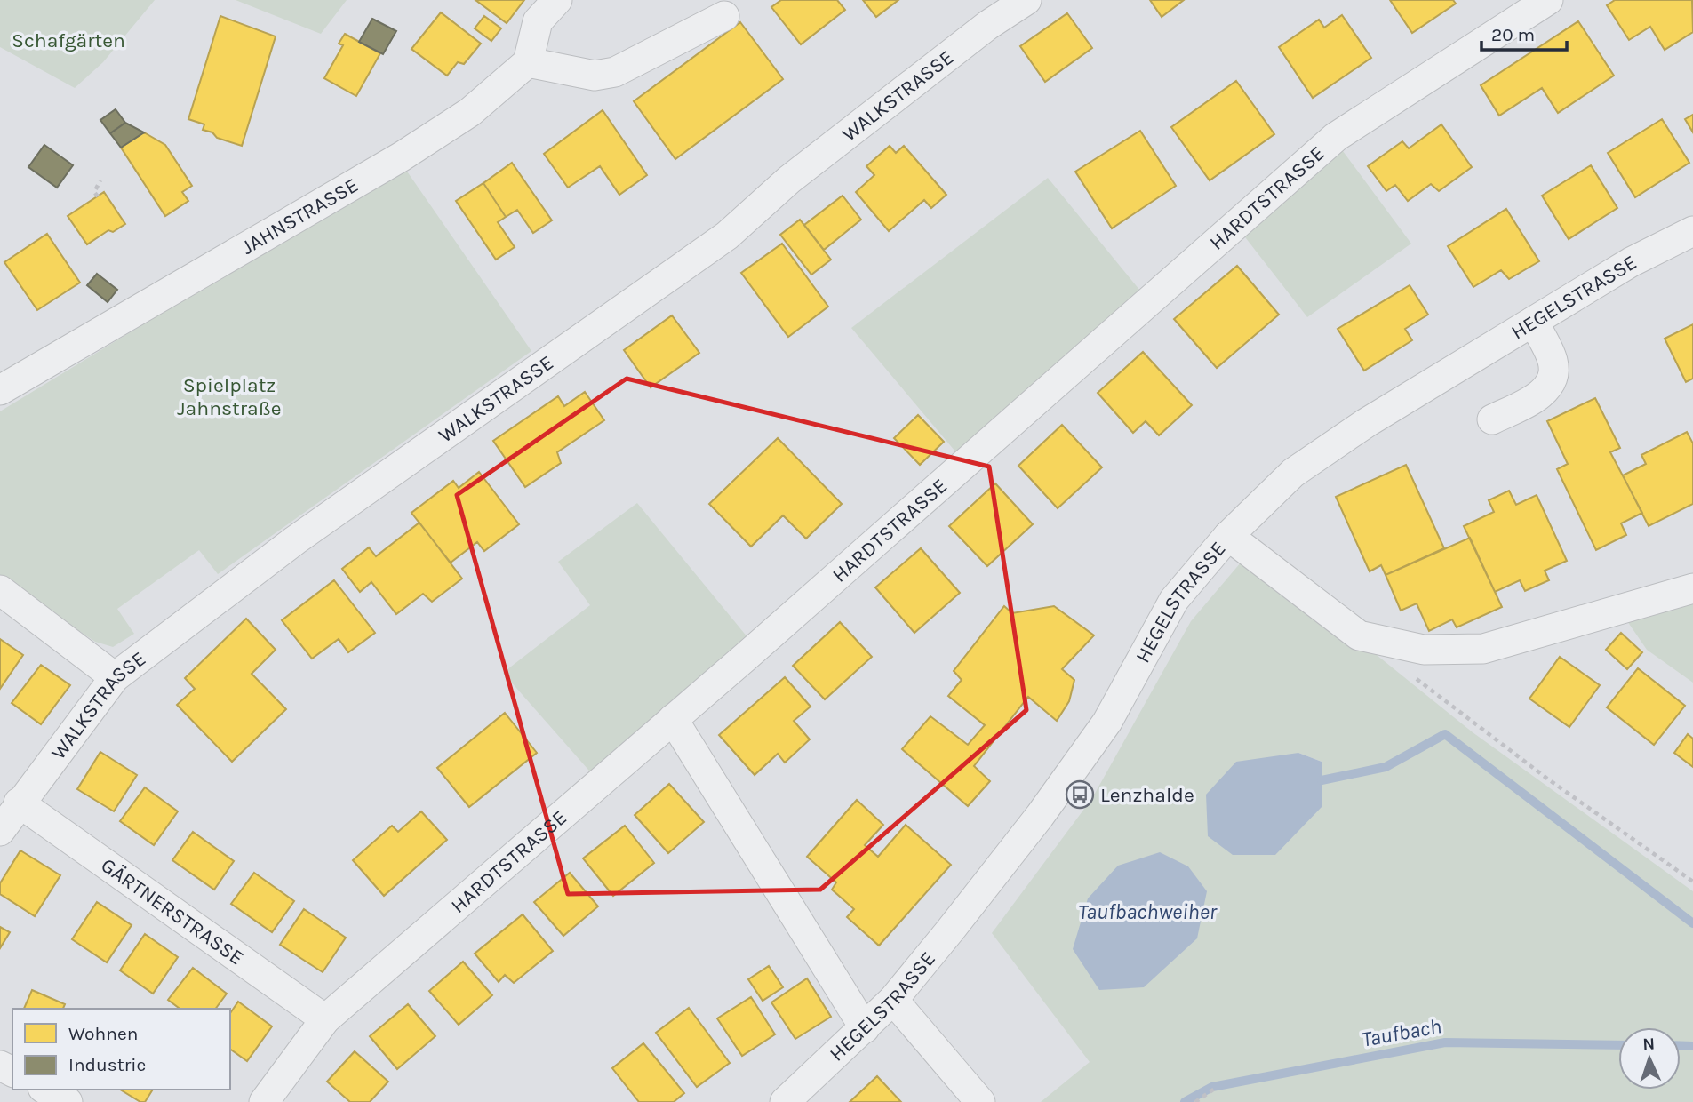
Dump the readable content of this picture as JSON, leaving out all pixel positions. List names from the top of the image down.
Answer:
{
  "streets": {
    "street": [
      "WALKSTRASSE",
      "HARDTSTRASSE",
      "JAHNSTRASSE",
      "HEGELSTRASSE",
      "GÄRTNERSTRASSE"
    ]
  },
  "crossings": [
    ["WALKSTRASSE", "GÄRTNERSTRASSE"],
    ["HARDTSTRASSE", "GÄRTNERSTRASSE"]
  ],
  "water": ["Taufbachweiher", "Taufbach"],
  "parks": ["Schafgärten", "Spielplatz Jahnstraße"],
  "places": {
    "bus stop": ["Lenzhalde"]
  },
  "legend": ["Wohnen", "Industrie"],
  "scale_bar": "20 m",
  "north": "top"
}
